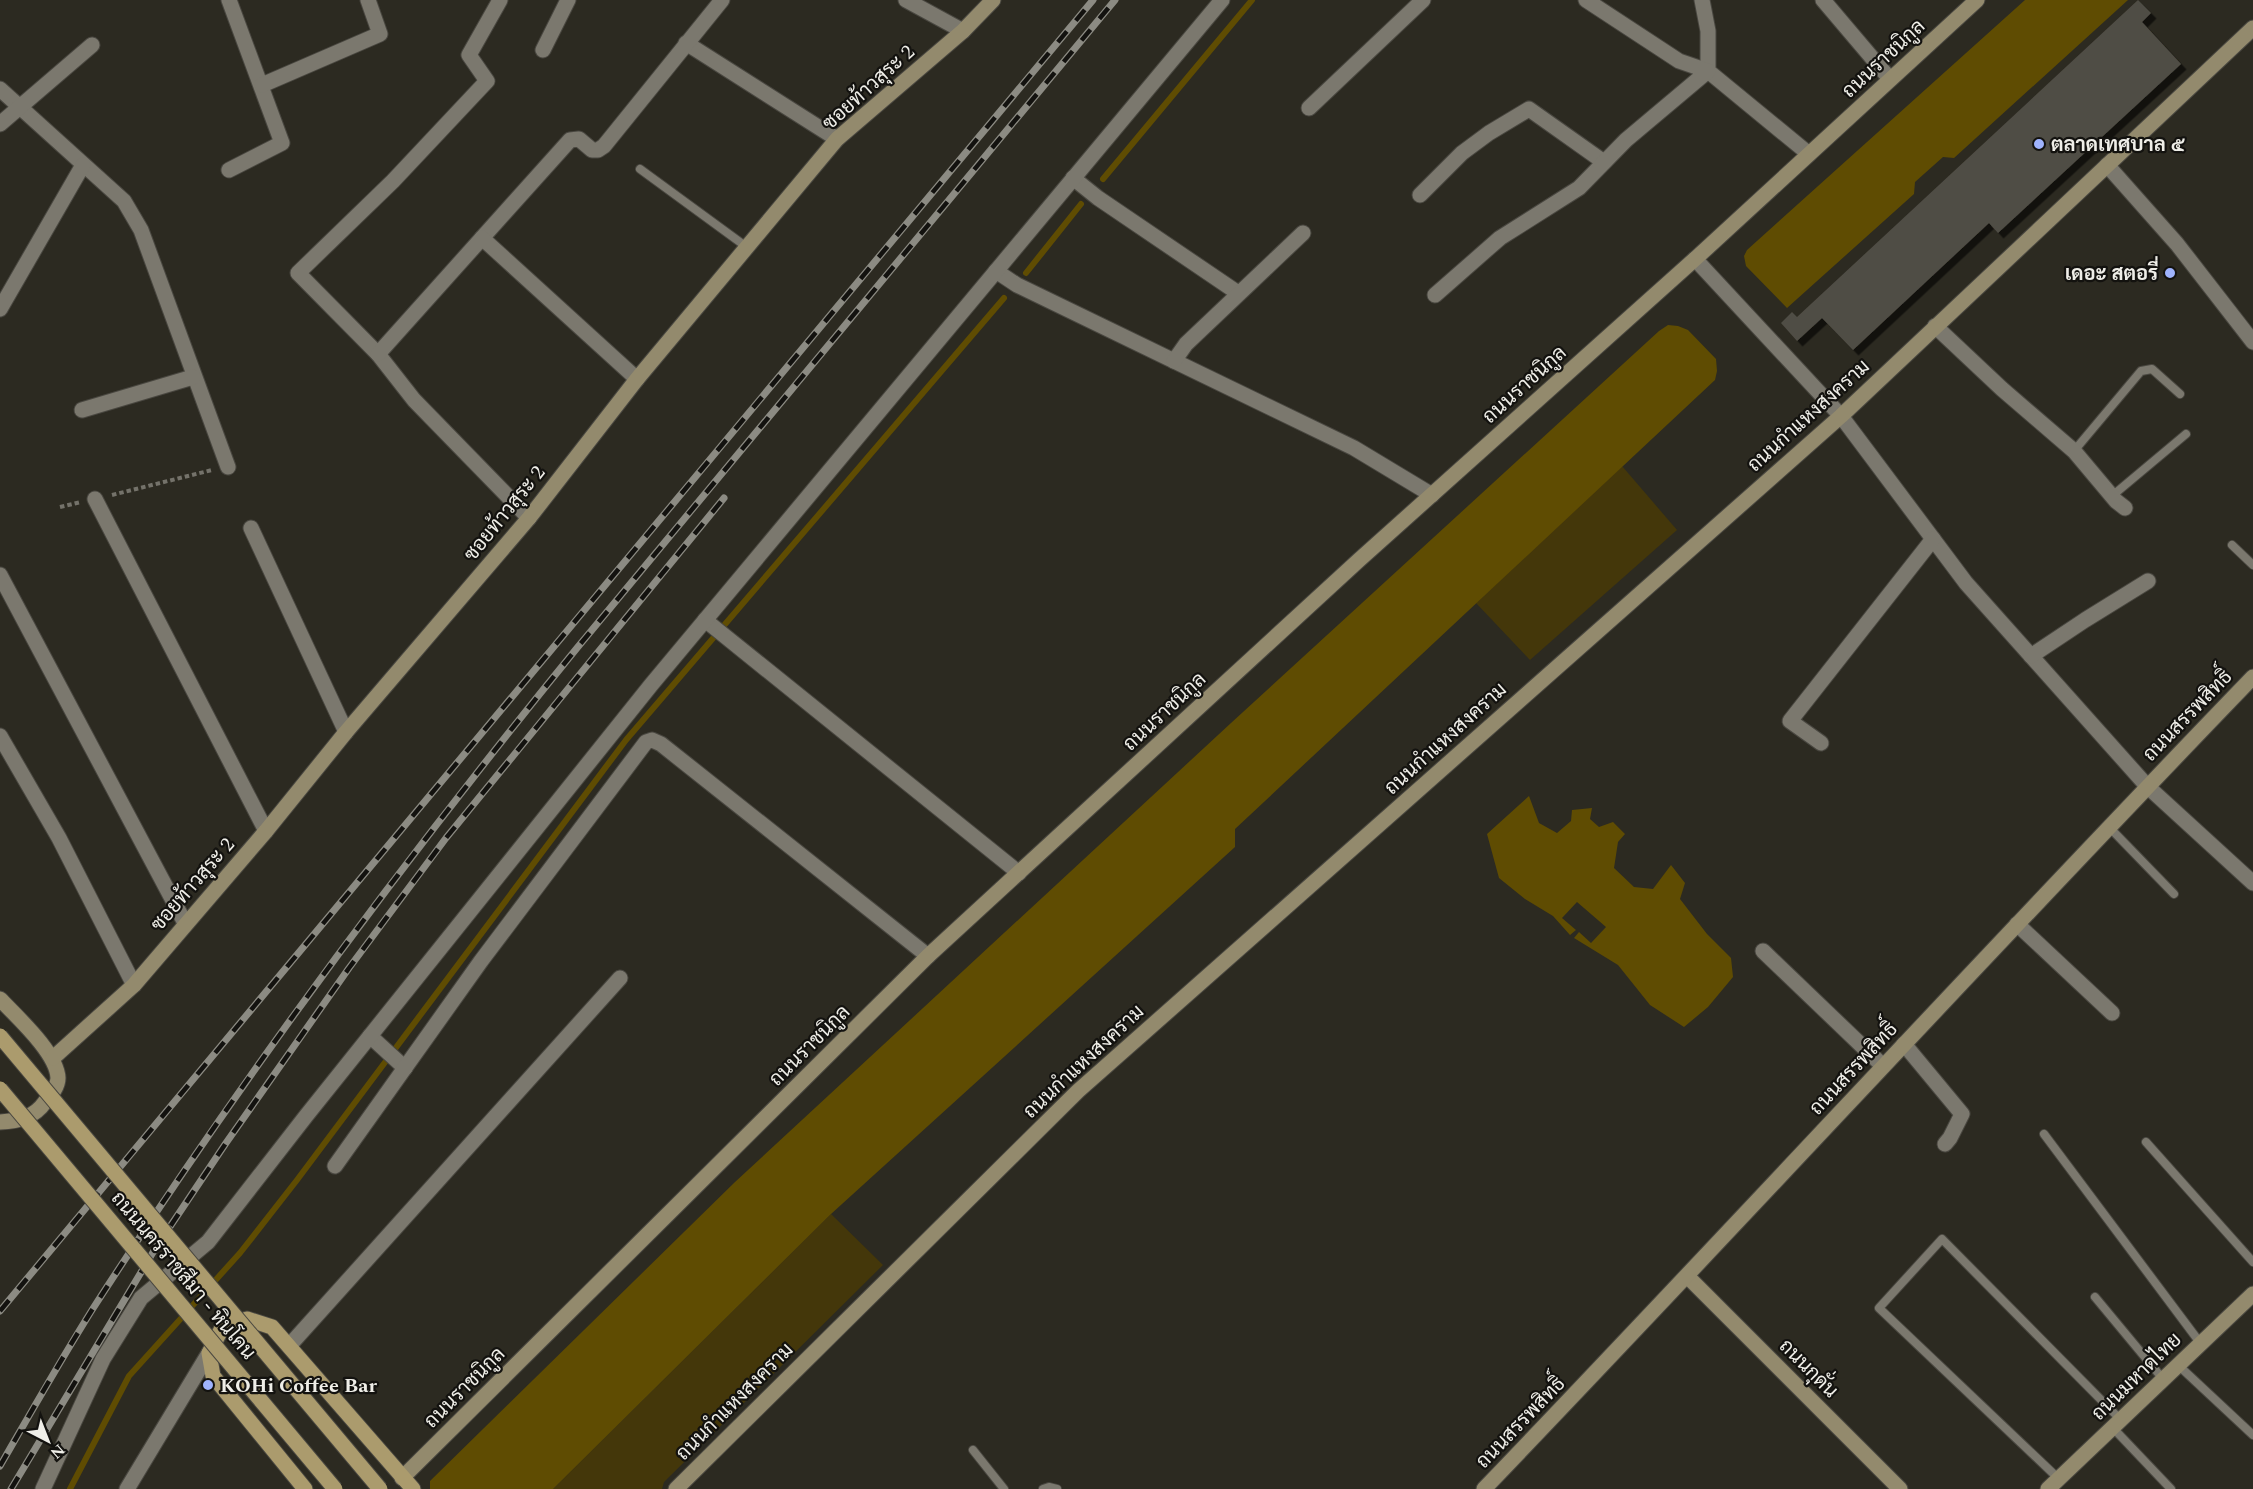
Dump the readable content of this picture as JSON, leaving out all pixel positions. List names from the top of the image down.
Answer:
{
  "streets": {
    "main road": ["ถนนนครราชสีมา - หินโคน"],
    "street": [
      "ถนนราชนิกูล",
      "ซอยท้าวสุระ 2",
      "ถนนกำแหงสงคราม",
      "ถนนสรรพสิทธิ์",
      "ถนนกุดั่น",
      "ถนนมหาดไทย"
    ]
  },
  "crossings": [
    ["ถนนสรรพสิทธิ์", "ถนนกุดั่น"]
  ],
  "places": ["ตลาดเทศบาล ๕", "เดอะ สตอรี่", "KOHi Coffee Bar"],
  "north": "bottom right"
}
